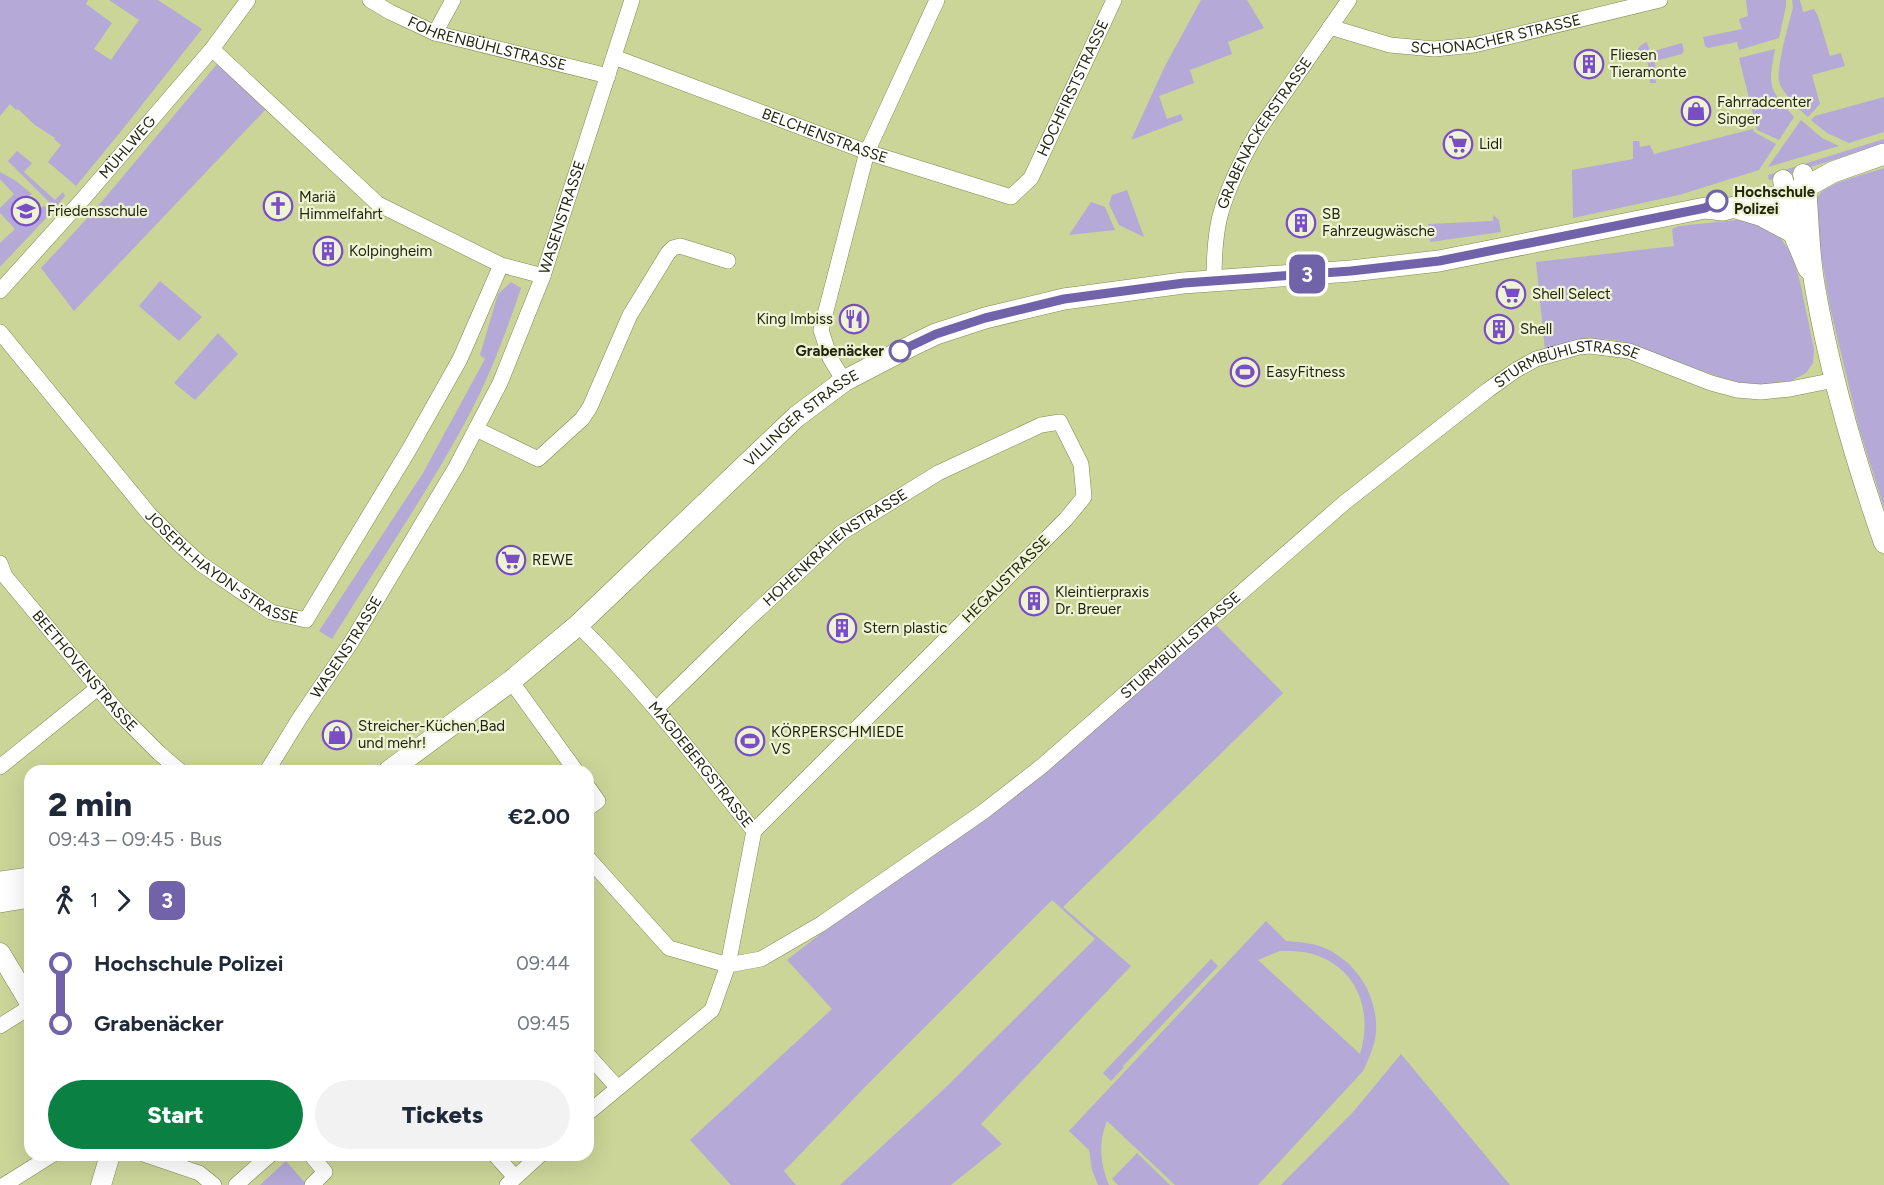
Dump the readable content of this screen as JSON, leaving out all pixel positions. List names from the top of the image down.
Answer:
{
  "streets": {
    "main road": ["VILLINGER STRASSE"],
    "street": [
      "SCHONACHER STRASSE",
      "FOHRENBÜHLSTRASSE",
      "HOCHFIRSTSTRASSE",
      "GRABENÄCKERSTRASSE",
      "BELCHENSTRASSE",
      "MÜHLWEG",
      "WASENSTRASSE",
      "STURMBÜHLSTRASSE",
      "HOHENKRÄHENSTRASSE",
      "JOSEPH-HAYDN-STRASSE",
      "HEGAUSTRASSE",
      "BEETHOVENSTRASSE",
      "MÄGDEBERGSTRASSE"
    ]
  },
  "crossings": [
    ["SCHONACHER STRASSE", "GRABENÄCKERSTRASSE"],
    ["FOHRENBÜHLSTRASSE", "WASENSTRASSE"],
    ["HOCHFIRSTSTRASSE", "BELCHENSTRASSE"],
    ["GRABENÄCKERSTRASSE", "VILLINGER STRASSE"],
    ["BELCHENSTRASSE", "WASENSTRASSE"],
    ["STURMBÜHLSTRASSE", "MÄGDEBERGSTRASSE"],
    ["VILLINGER STRASSE", "MÄGDEBERGSTRASSE"],
    ["HOHENKRÄHENSTRASSE", "HEGAUSTRASSE"],
    ["HOHENKRÄHENSTRASSE", "MÄGDEBERGSTRASSE"],
    ["HEGAUSTRASSE", "MÄGDEBERGSTRASSE"]
  ],
  "places": {
    "building": [
      "Fliesen Tieramonte",
      "SB Fahrzeugwäsche",
      "Kolpingheim",
      "Shell",
      "Kleintierpraxis Dr. Breuer",
      "Stern plastic"
    ],
    "shop": ["Fahrradcenter Singer", "Streicher-Küchen,Bad und mehr!"],
    "supermarket": ["Lidl", "Shell Select", "REWE"],
    "other": ["Hochschule Polizei", "Grabenäcker"],
    "church": ["Mariä Himmelfahrt"],
    "school or university": ["Friedensschule"],
    "restaurant": ["King Imbiss"],
    "sports": ["EasyFitness", "KÖRPERSCHMIEDE VS"]
  },
  "lines": ["bus line 3"],
  "page": {
    "on_map": "3",
    "heading": ["2 min", "09:43 – 09:45 · Bus", "€2.00"],
    "legs": ["1", "3"],
    "list": [
      {
        "name": "Hochschule Polizei",
        "value": "09:44"
      },
      {
        "name": "Grabenäcker",
        "value": "09:45"
      }
    ],
    "buttons": ["Start", "Tickets"]
  }
}
